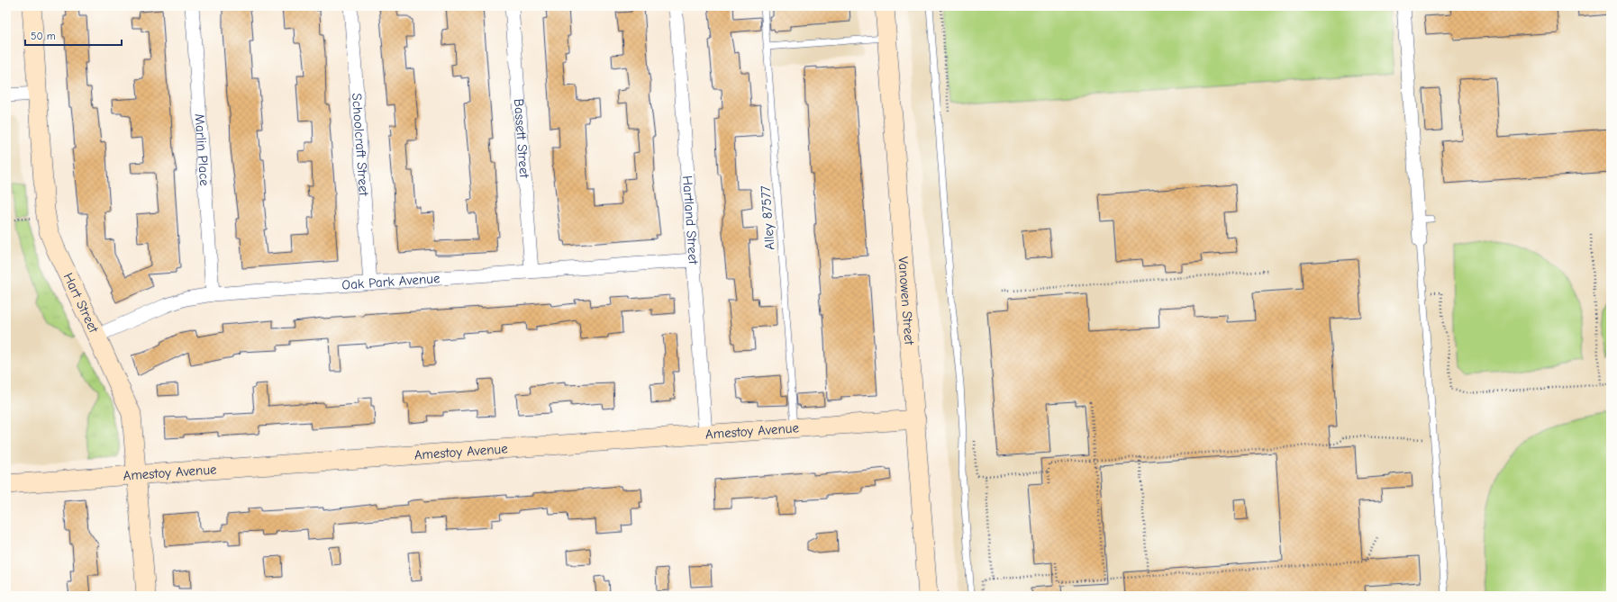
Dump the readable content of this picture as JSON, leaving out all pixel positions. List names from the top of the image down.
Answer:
{
  "streets": {
    "street": [
      "Bassett Street",
      "Schoolcraft Street",
      "Marlin Place",
      "Hartland Street",
      "Oak Park Avenue",
      "Vanowen Street",
      "Hart Street",
      "Amestoy Avenue"
    ],
    "lane": ["Alley 87577"]
  },
  "crossings": [
    ["Bassett Street", "Oak Park Avenue"],
    ["Schoolcraft Street", "Oak Park Avenue"],
    ["Marlin Place", "Oak Park Avenue"],
    ["Alley 87577", "Amestoy Avenue"],
    ["Hartland Street", "Oak Park Avenue"],
    ["Hartland Street", "Amestoy Avenue"],
    ["Oak Park Avenue", "Hart Street"],
    ["Vanowen Street", "Amestoy Avenue"],
    ["Hart Street", "Amestoy Avenue"]
  ],
  "scale_bar": "50 m"
}
